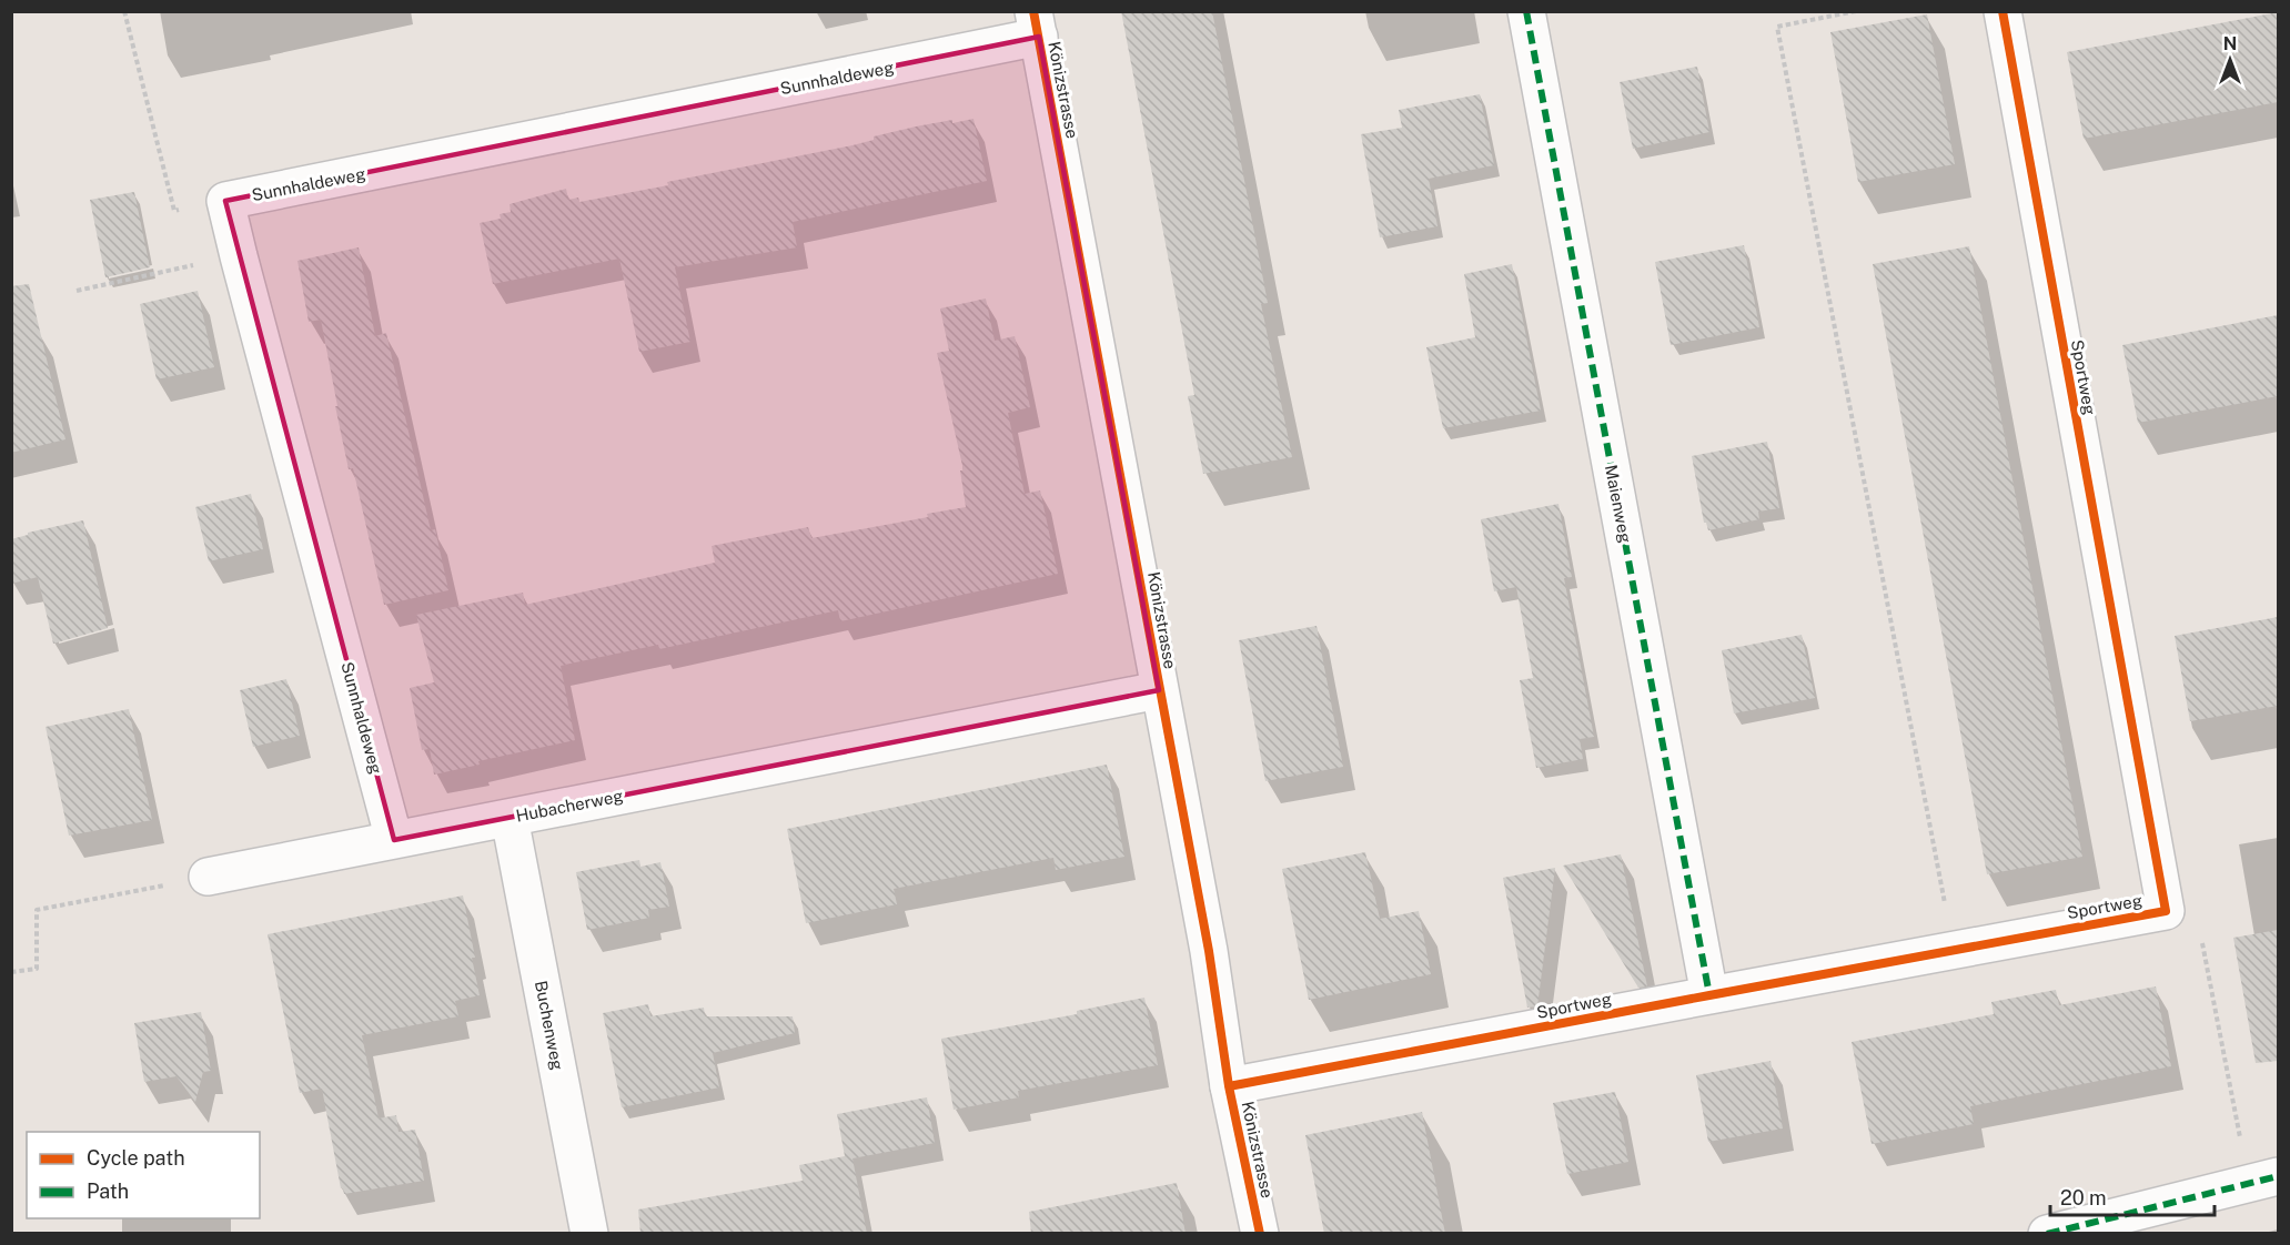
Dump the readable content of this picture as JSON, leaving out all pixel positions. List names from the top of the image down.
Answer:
{
  "streets": {
    "street": [
      "Sunnhaldeweg",
      "Könizstrasse",
      "Sportweg",
      "Maienweg",
      "Hubacherweg",
      "Buchenweg"
    ]
  },
  "crossings": [
    ["Sunnhaldeweg", "Könizstrasse"],
    ["Sunnhaldeweg", "Hubacherweg"],
    ["Könizstrasse", "Sportweg"],
    ["Könizstrasse", "Hubacherweg"],
    ["Sportweg", "Maienweg"],
    ["Hubacherweg", "Buchenweg"]
  ],
  "legend": ["Cycle path", "Path"],
  "scale_bar": "20 m",
  "north": "top"
}
